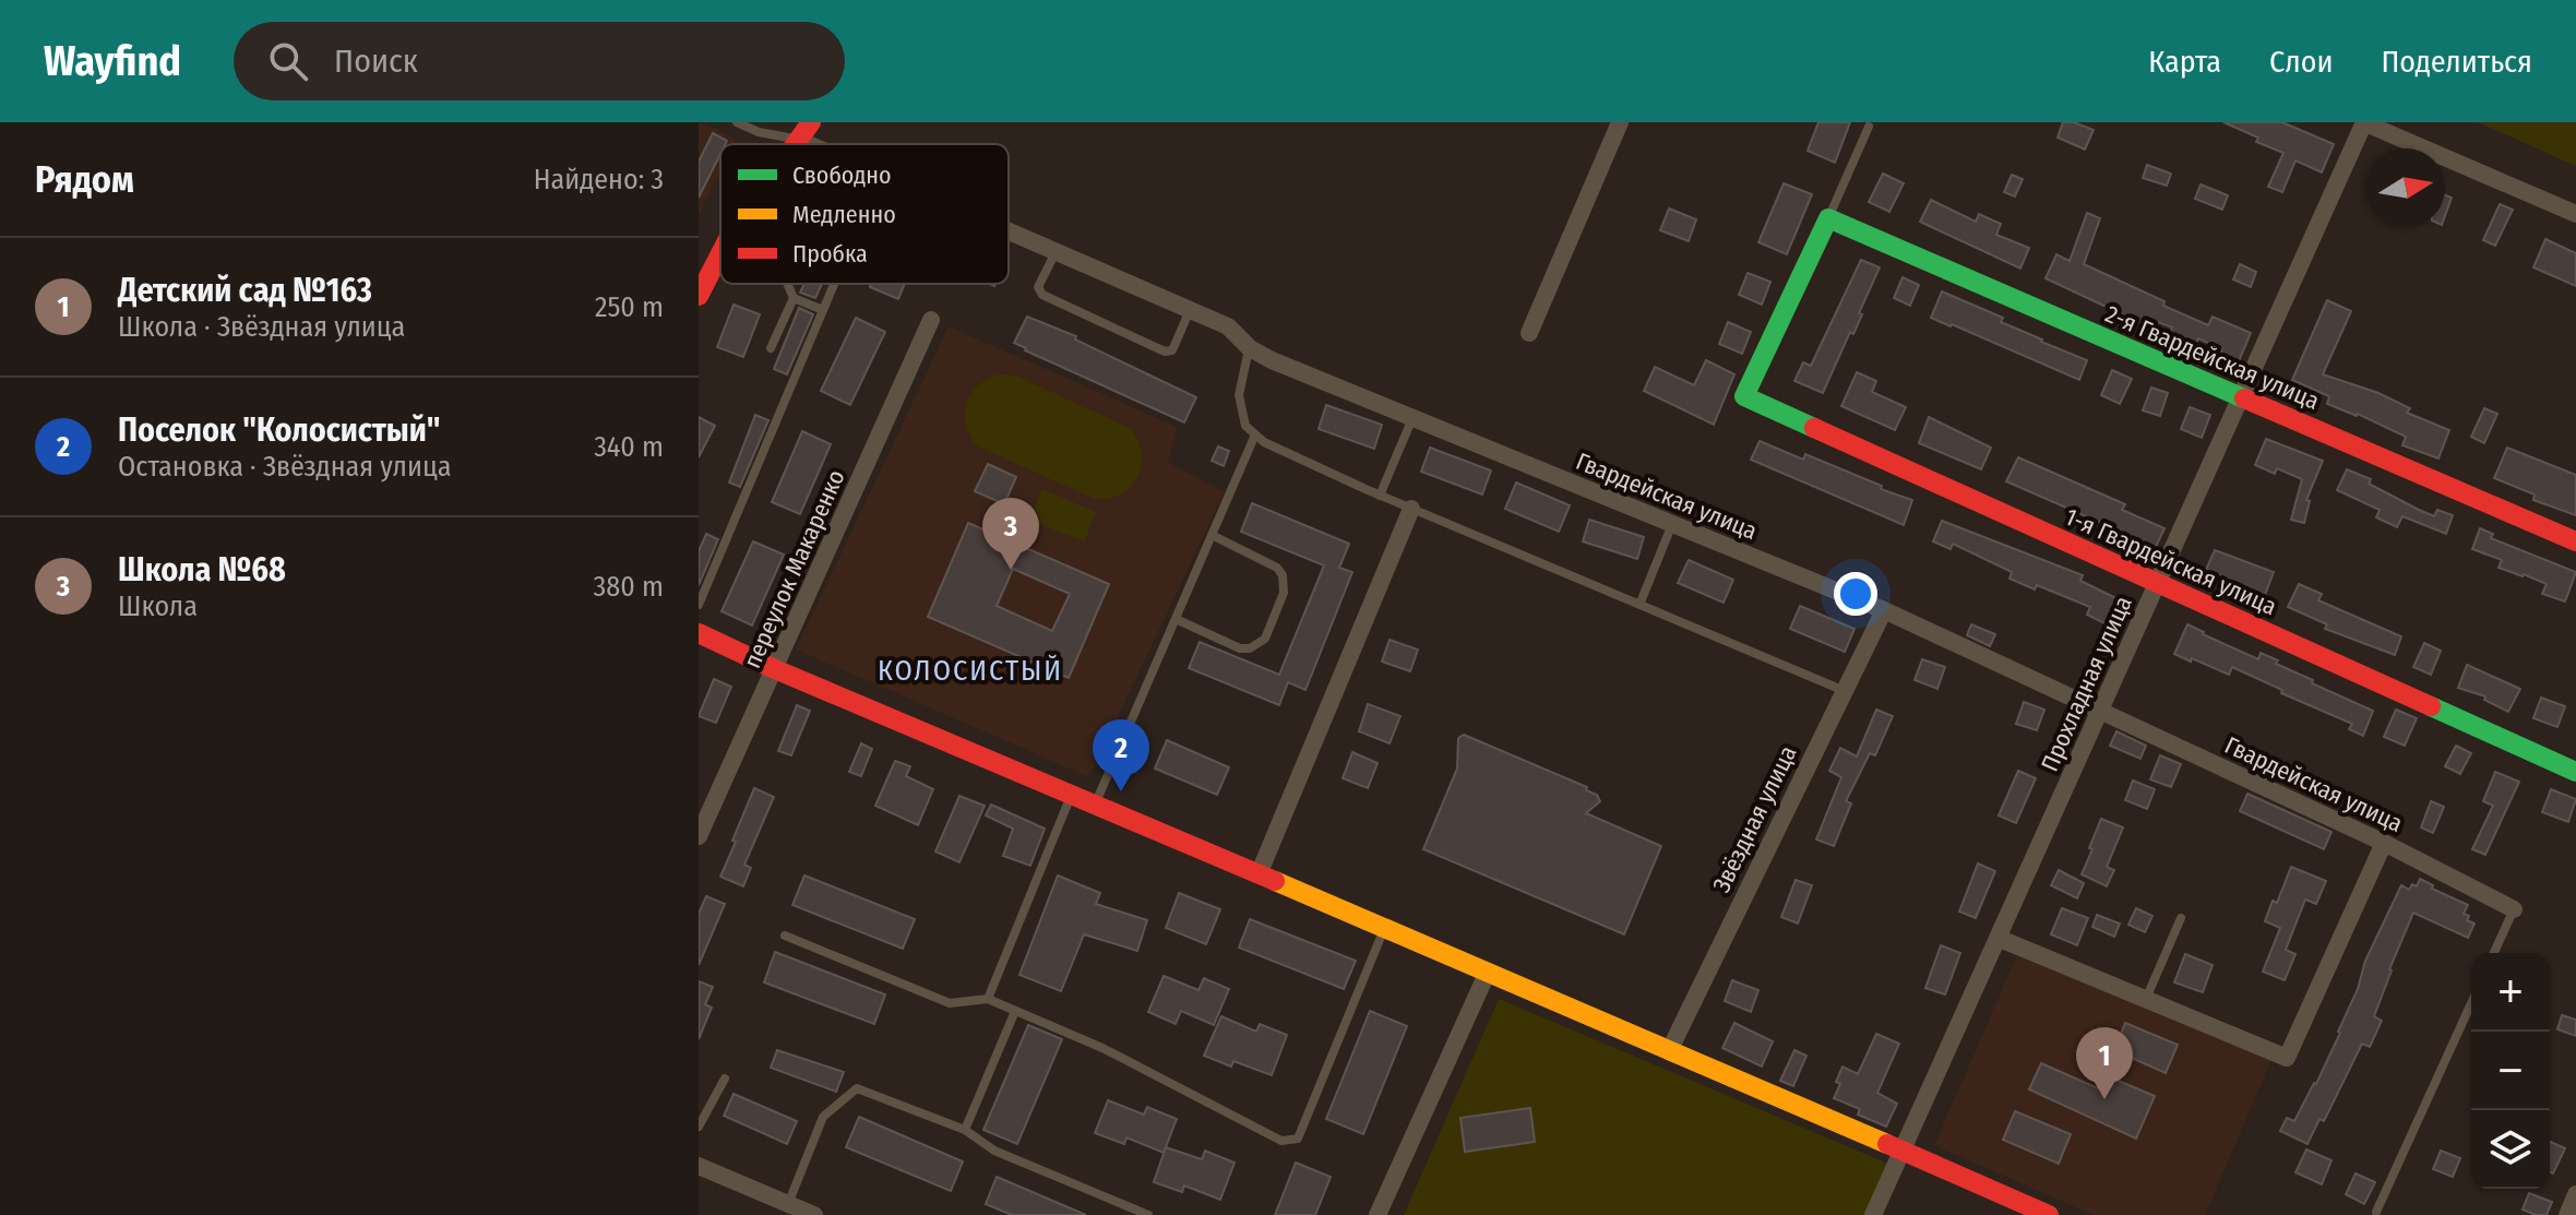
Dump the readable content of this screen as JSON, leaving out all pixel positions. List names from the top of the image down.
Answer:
{
  "streets": {
    "street": [
      "2-я Гвардейская улица",
      "Гвардейская улица",
      "1-я Гвардейская улица",
      "переулок Макаренко",
      "Прохладная улица",
      "Звёздная улица"
    ]
  },
  "crossings": [
    ["2-я Гвардейская улица", "1-я Гвардейская улица"],
    ["2-я Гвардейская улица", "Прохладная улица"],
    ["Гвардейская улица", "Прохладная улица"],
    ["Гвардейская улица", "Звёздная улица"],
    ["1-я Гвардейская улица", "Прохладная улица"]
  ],
  "districts": ["КОЛОСИСТЫЙ"],
  "legend": ["Свободно", "Медленно", "Пробка"],
  "north": "right",
  "page": {
    "header": "Wayfind",
    "search": "Поиск",
    "nav": ["Карта", "Слои", "Поделиться"],
    "heading": ["Рядом", "Найдено: 3"],
    "list": [
      {
        "mark": "1",
        "name": "Детский cад №163",
        "note": "Школа · Звёздная улица",
        "value": "250 m"
      },
      {
        "mark": "2",
        "name": "Поселок \"Колосистый\"",
        "note": "Остановка · Звёздная улица",
        "value": "340 m"
      },
      {
        "mark": "3",
        "name": "Школа №68",
        "note": "Школа",
        "value": "380 m"
      }
    ],
    "pins": ["3", "2", "1"],
    "map_buttons": ["+", "−"]
  }
}
